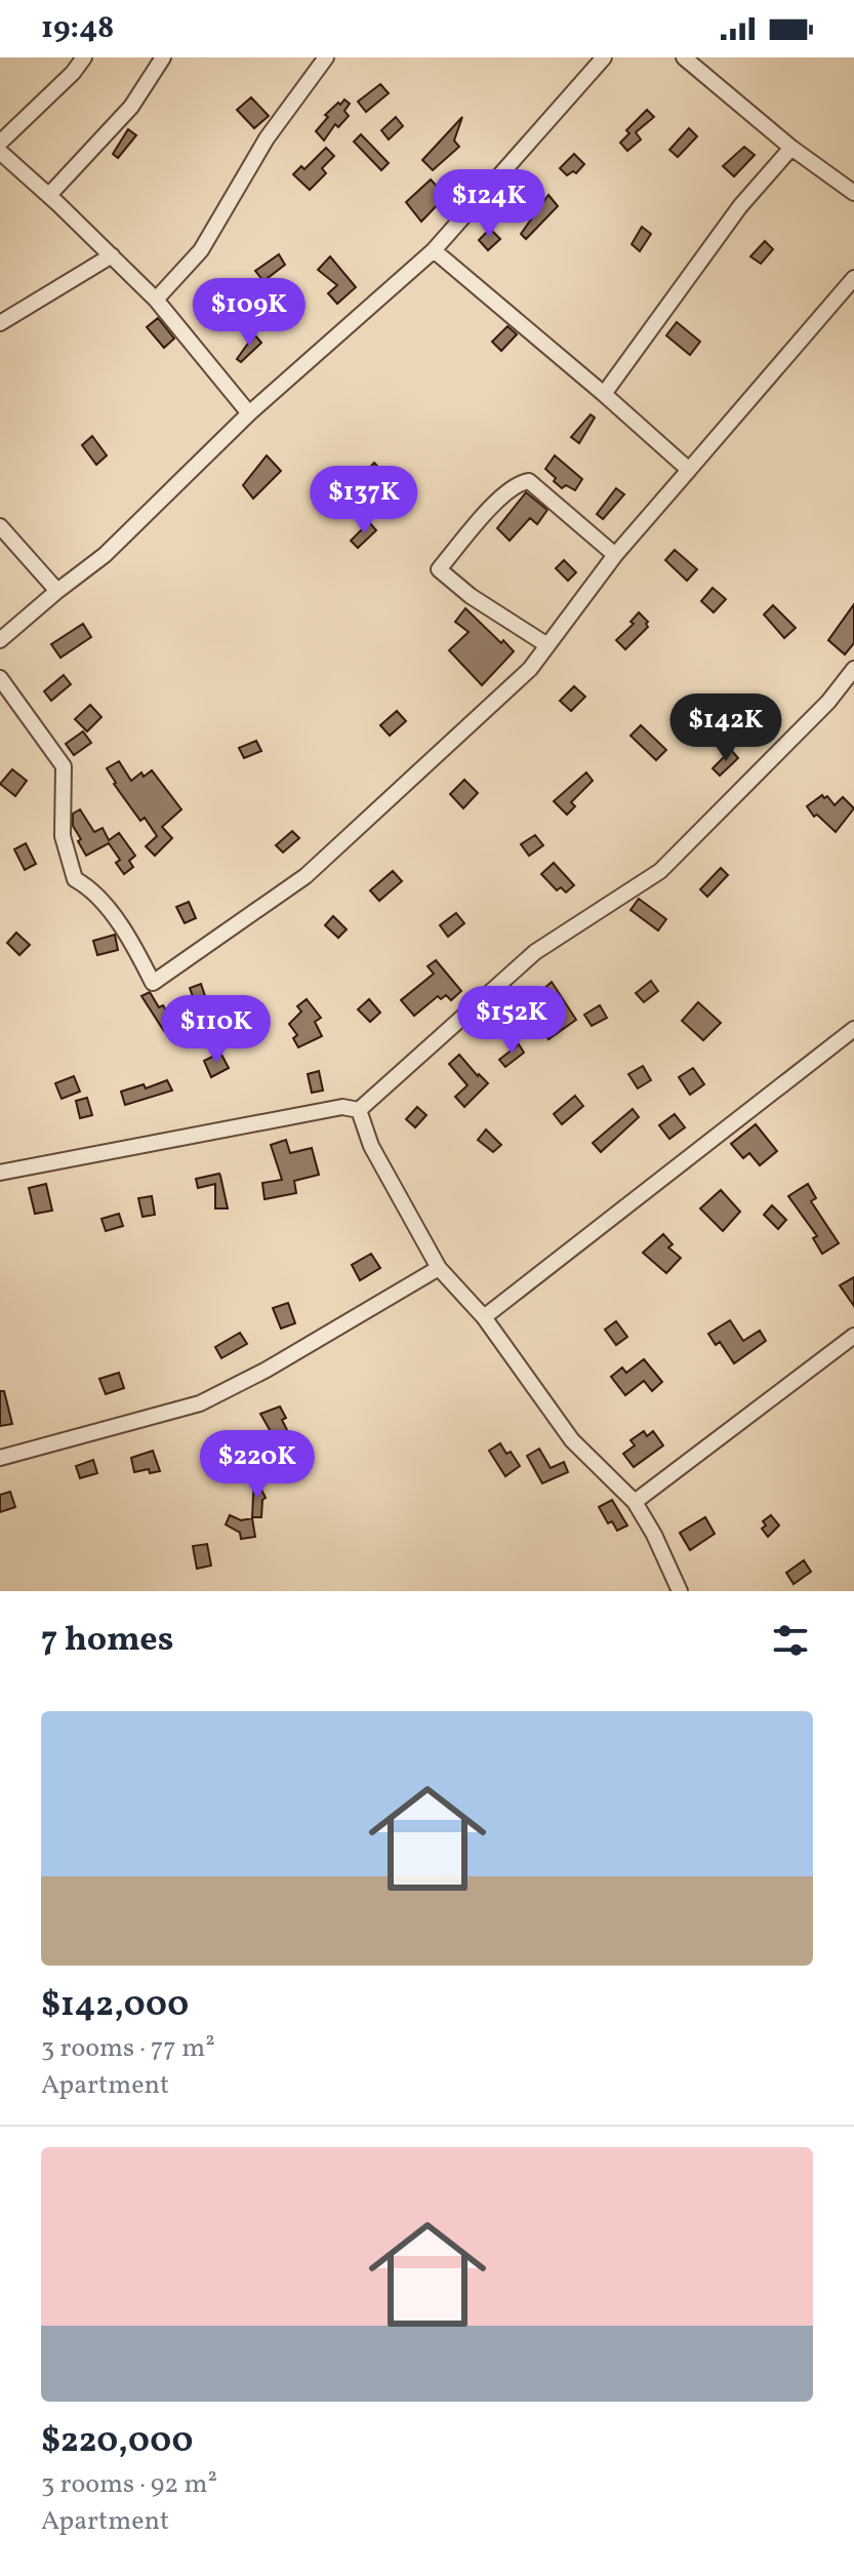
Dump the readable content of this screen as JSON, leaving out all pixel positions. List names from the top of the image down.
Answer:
{
  "page": {
    "status": "19:48",
    "price": [
      "$124K",
      "$109K",
      "$137K",
      "$142K",
      "$152K",
      "$110K",
      "$220K"
    ],
    "heading": "7 homes",
    "list": [
      {
        "name": "$142,000",
        "note": "3 rooms · 77 m² · Apartment"
      },
      {
        "name": "$220,000",
        "note": "3 rooms · 92 m² · Apartment"
      }
    ]
  }
}
